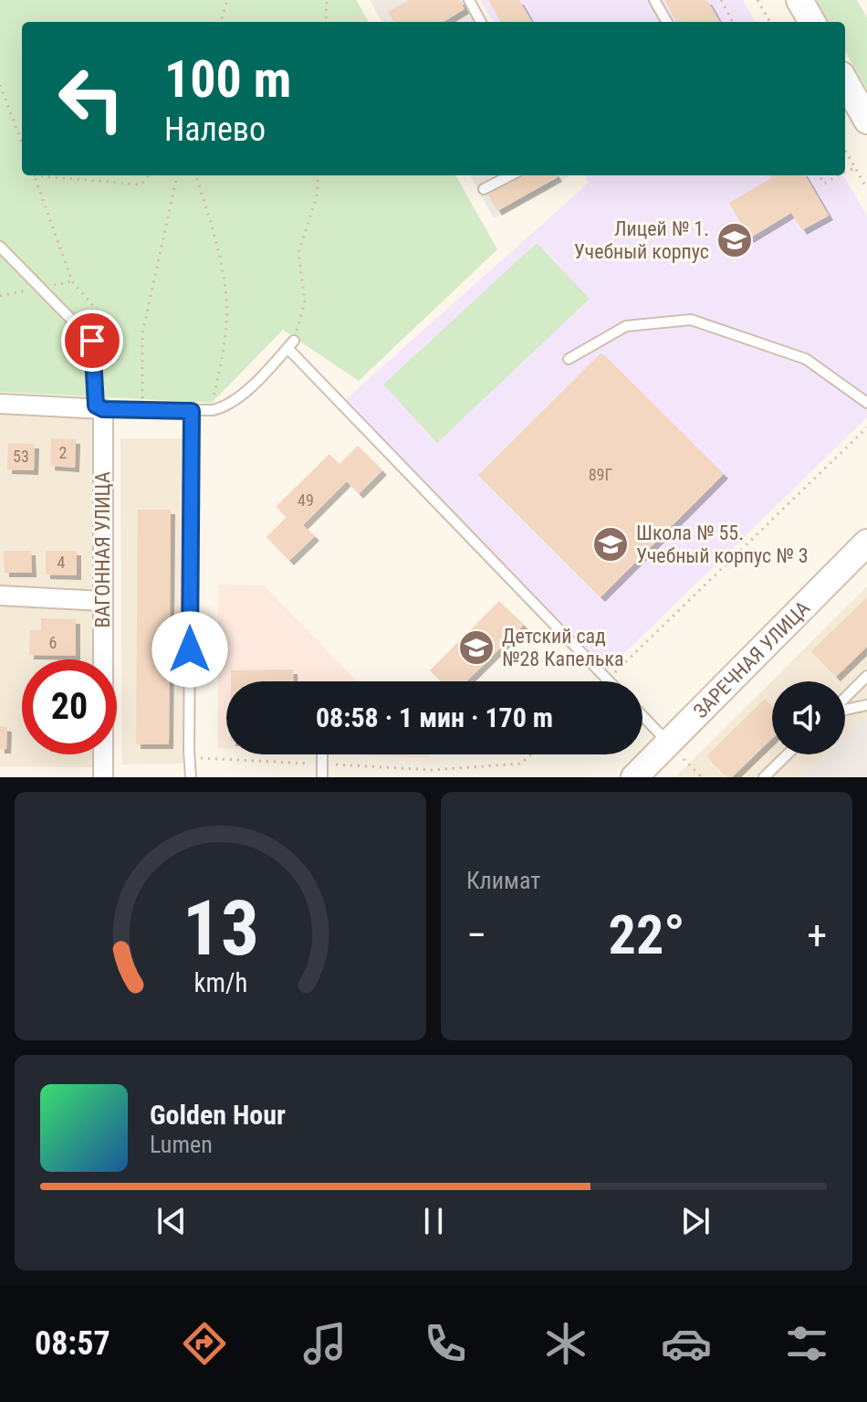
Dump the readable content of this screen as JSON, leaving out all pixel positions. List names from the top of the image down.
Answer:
{
  "streets": {
    "street": ["ВАГОННАЯ УЛИЦА", "ЗАРЕЧНАЯ УЛИЦА"]
  },
  "places": {
    "school or university": ["Лицей № 1. Учебный корпус", "Школа № 55. Учебный корпус № 3", "Детский сад №28 Капелька"]
  },
  "house_numbers": [
    "2",
    "53",
    "89Г",
    "49",
    "4",
    "6"
  ],
  "page": {
    "turn": ["100 m", "Налево"],
    "limit": "20",
    "trip": "08:58 · 1 мин · 170 m",
    "tile": "Климат",
    "heat": ["−", "22°", "+"],
    "song": ["Golden Hour", "Lumen"],
    "tabs": "08:57",
    "gauge": ["13", "km/h"]
  }
}
